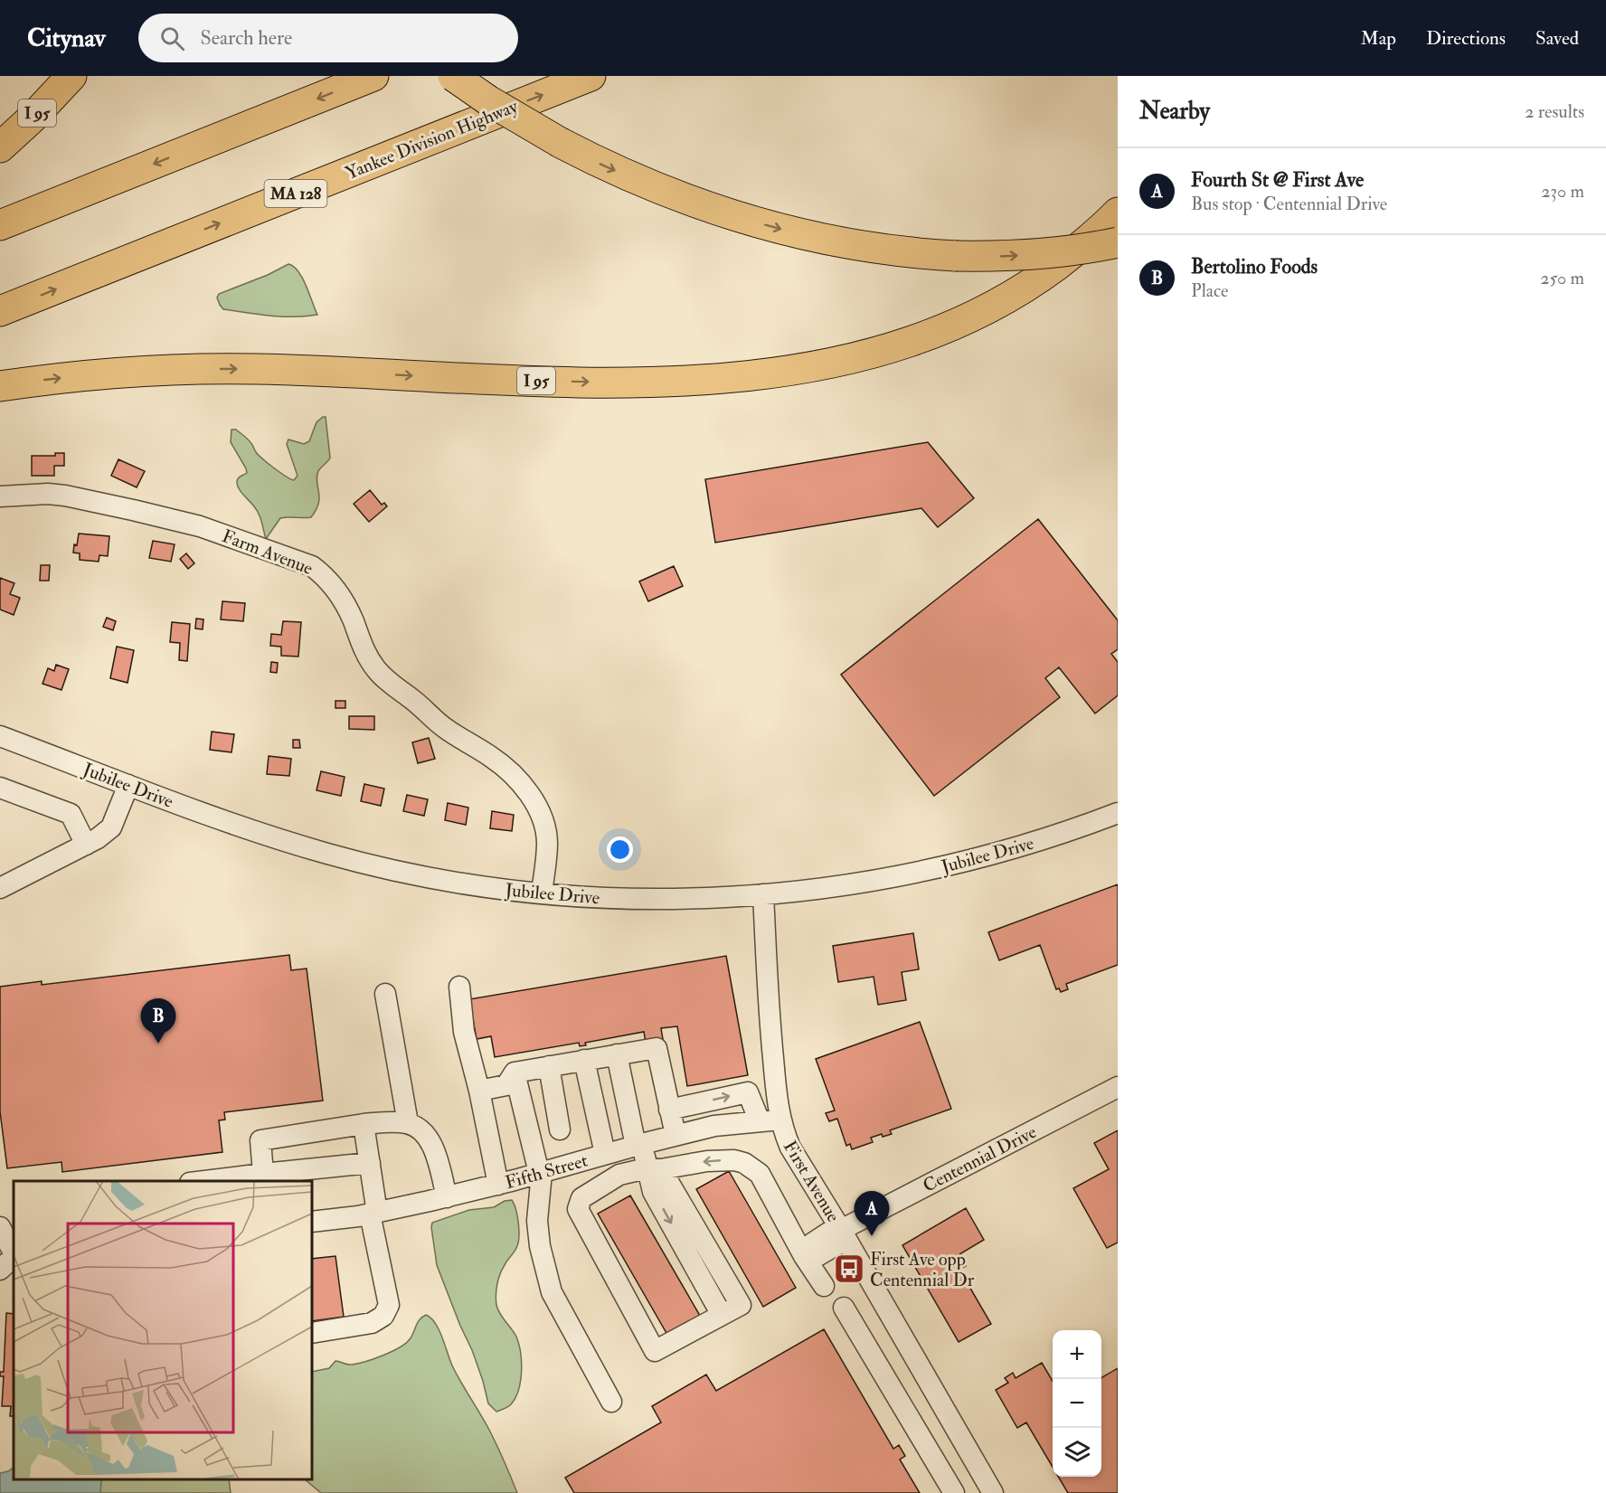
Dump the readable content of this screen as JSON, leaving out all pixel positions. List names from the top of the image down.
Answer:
{
  "streets": {
    "highway": ["I 95", "Yankee Division Highway", "MA 128"],
    "street": [
      "Farm Avenue",
      "Jubilee Drive",
      "Centennial Drive",
      "Fifth Street",
      "First Avenue"
    ]
  },
  "crossings": [
    ["Farm Avenue", "Jubilee Drive"],
    ["Jubilee Drive", "First Avenue"],
    ["Centennial Drive", "First Avenue"],
    ["Fifth Street", "First Avenue"]
  ],
  "places": {
    "bus stop": ["First Ave opp Centennial Dr"]
  },
  "page": {
    "header": "Citynav",
    "search": "Search here",
    "nav": ["Map", "Directions", "Saved"],
    "heading": ["Nearby", "2 results"],
    "list": [
      {
        "mark": "A",
        "name": "Fourth St @ First Ave",
        "note": "Bus stop · Centennial Drive",
        "value": "230 m"
      },
      {
        "mark": "B",
        "name": "Bertolino Foods",
        "note": "Place",
        "value": "250 m"
      }
    ],
    "pins": ["B", "A"],
    "map_buttons": ["+", "−"]
  }
}
